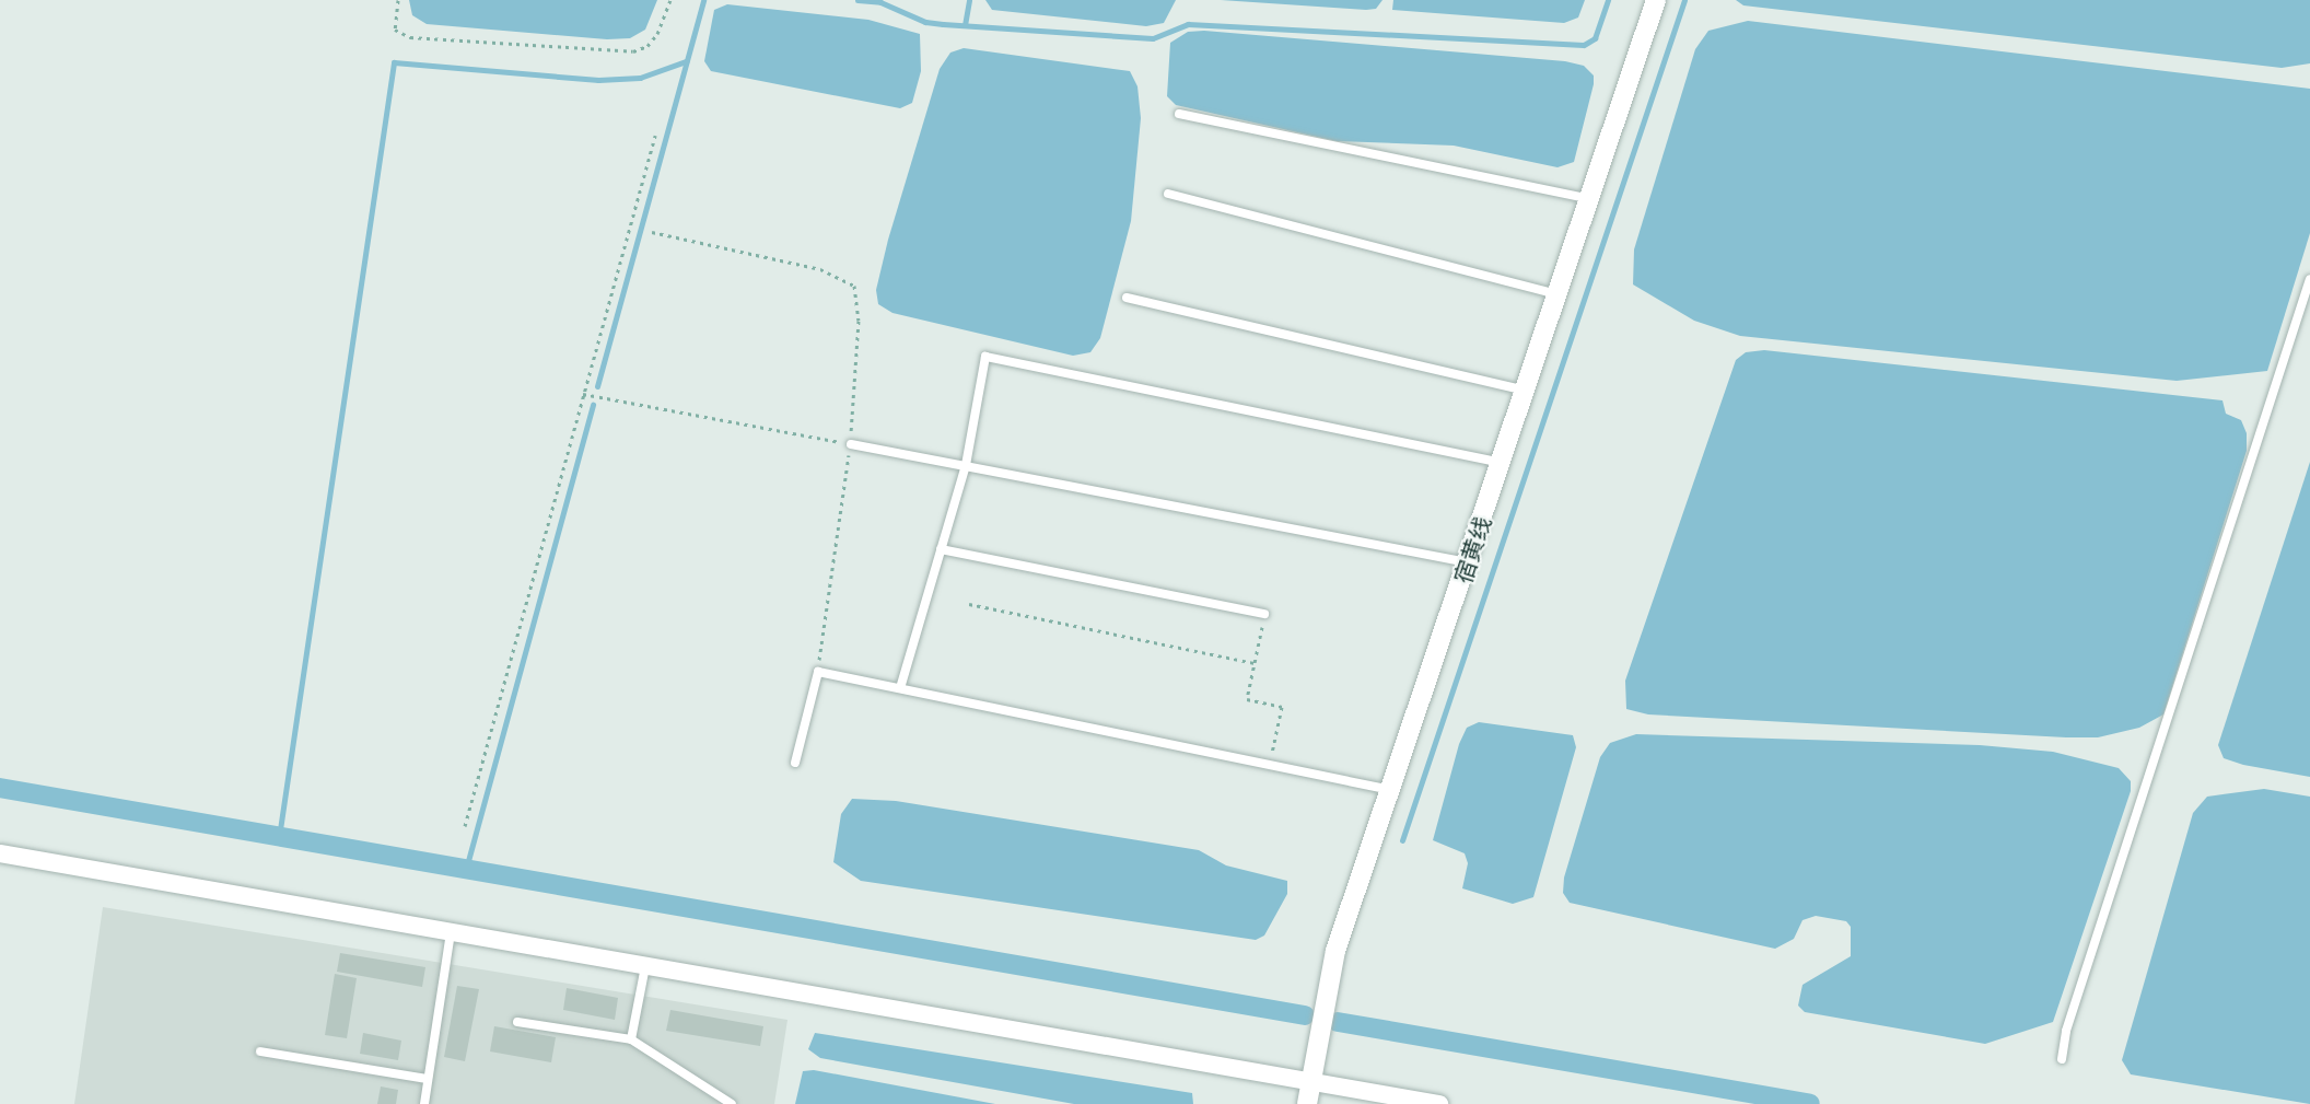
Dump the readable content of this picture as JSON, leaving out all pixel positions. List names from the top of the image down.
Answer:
{
  "streets": {
    "main road": ["宿黄线"]
  }
}
